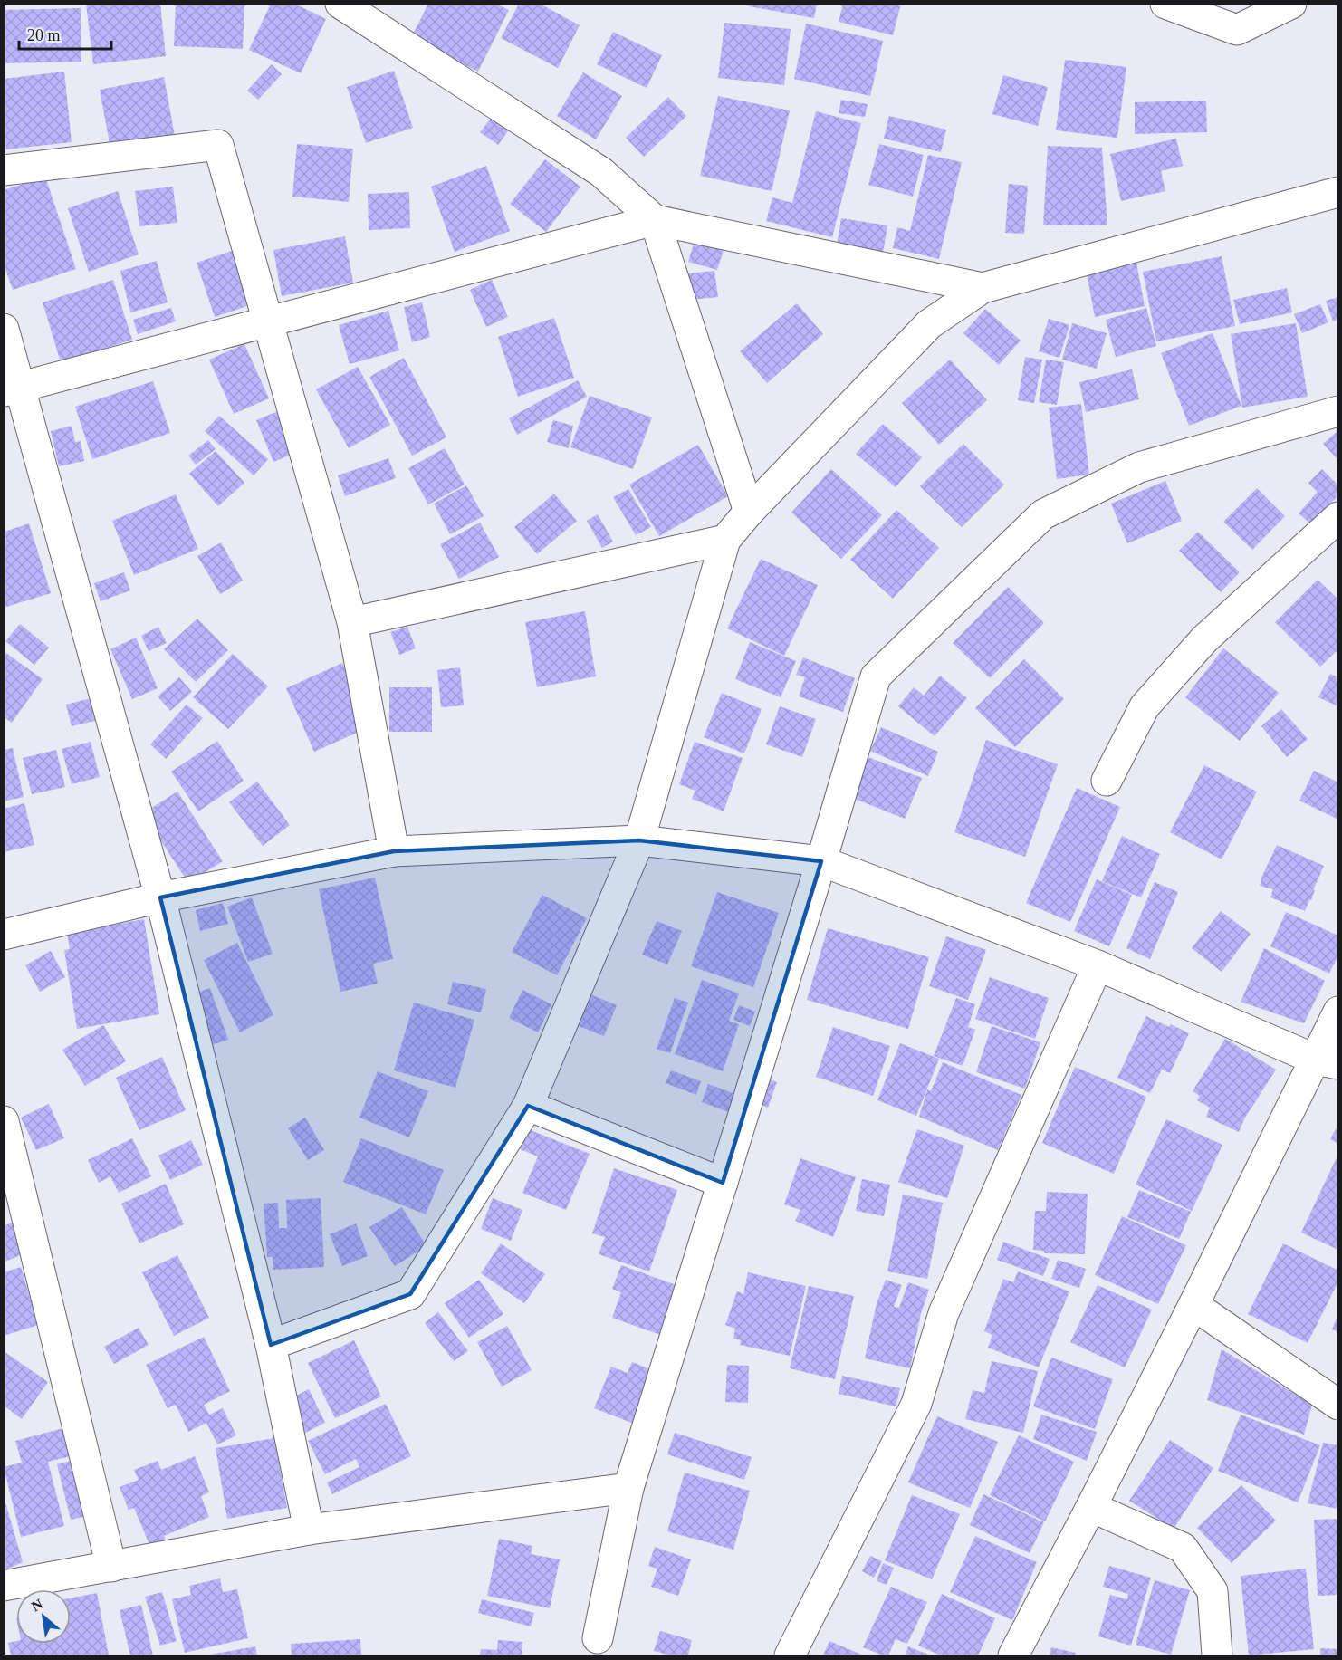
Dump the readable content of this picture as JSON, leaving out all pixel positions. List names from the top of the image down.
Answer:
{
  "scale_bar": "20 m",
  "north": "top left"
}
